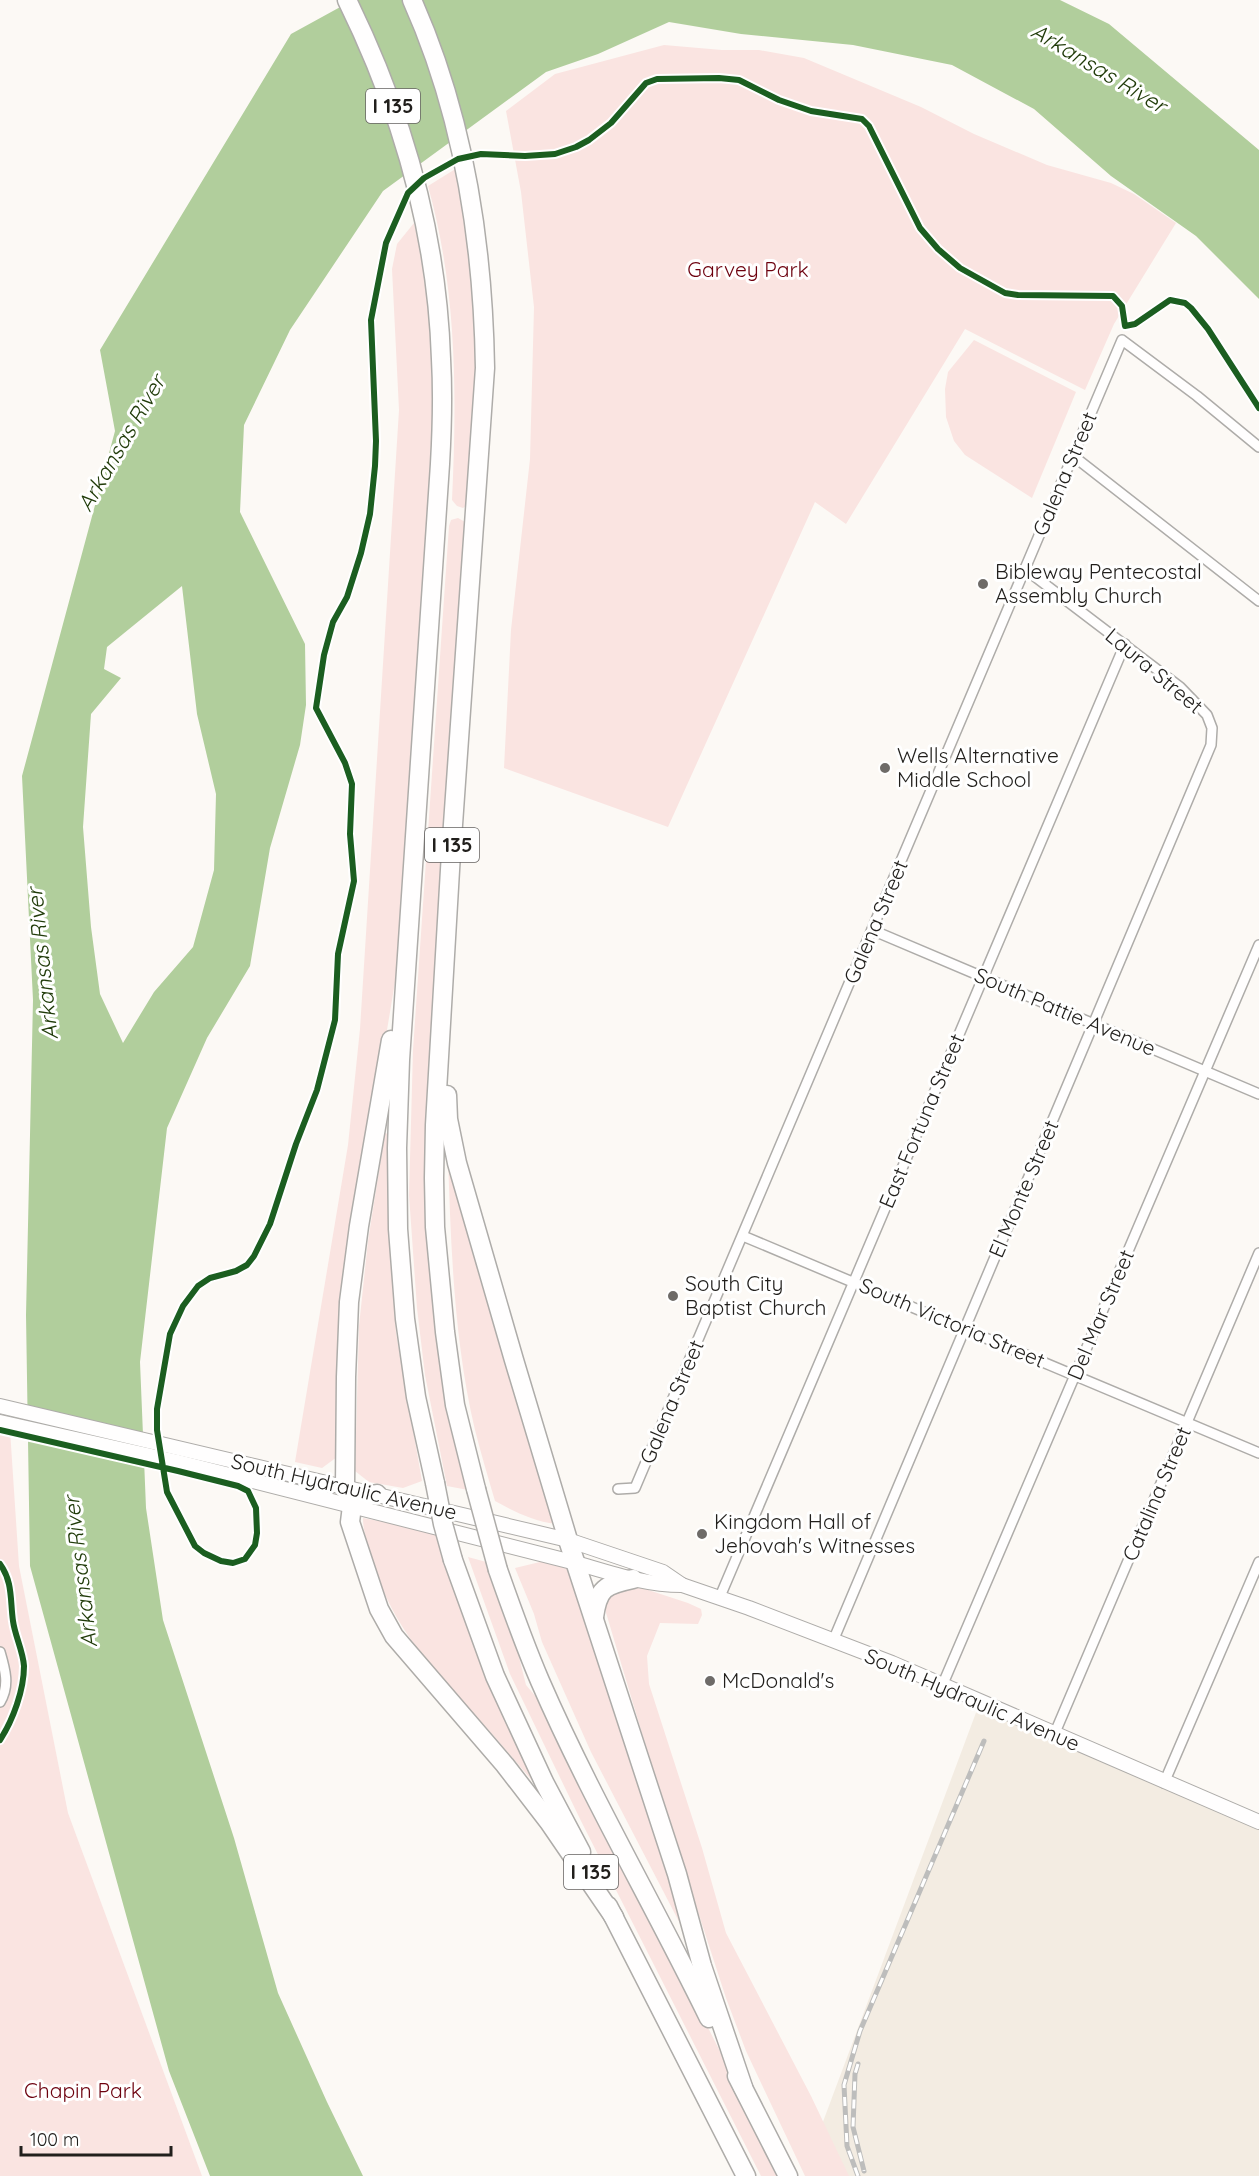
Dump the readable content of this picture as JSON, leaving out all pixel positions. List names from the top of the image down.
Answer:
{
  "streets": {
    "highway": ["I 135"],
    "street": [
      "Galena Street",
      "Laura Street",
      "South Pattie Avenue",
      "East Fortuna Street",
      "El Monte Street",
      "Del Mar Street",
      "South Victoria Street",
      "South Hydraulic Avenue",
      "Catalina Street"
    ]
  },
  "crossings": [
    ["Galena Street", "Laura Street"],
    ["Galena Street", "South Pattie Avenue"],
    ["Galena Street", "South Victoria Street"],
    ["Laura Street", "East Fortuna Street"],
    ["Laura Street", "El Monte Street"],
    ["South Pattie Avenue", "East Fortuna Street"],
    ["South Pattie Avenue", "El Monte Street"],
    ["South Pattie Avenue", "Del Mar Street"],
    ["East Fortuna Street", "South Victoria Street"],
    ["East Fortuna Street", "South Hydraulic Avenue"],
    ["El Monte Street", "South Victoria Street"],
    ["El Monte Street", "South Hydraulic Avenue"],
    ["Del Mar Street", "South Victoria Street"],
    ["Del Mar Street", "South Hydraulic Avenue"],
    ["South Victoria Street", "Catalina Street"],
    ["South Hydraulic Avenue", "Catalina Street"]
  ],
  "water": ["Arkansas River"],
  "parks": ["Garvey Park", "Chapin Park"],
  "places": [
    "Bibleway Pentecostal Assembly Church",
    "Wells Alternative Middle School",
    "South City Baptist Church",
    "Kingdom Hall of Jehovah's Witnesses",
    "McDonald's"
  ],
  "scale_bar": "100 m"
}
